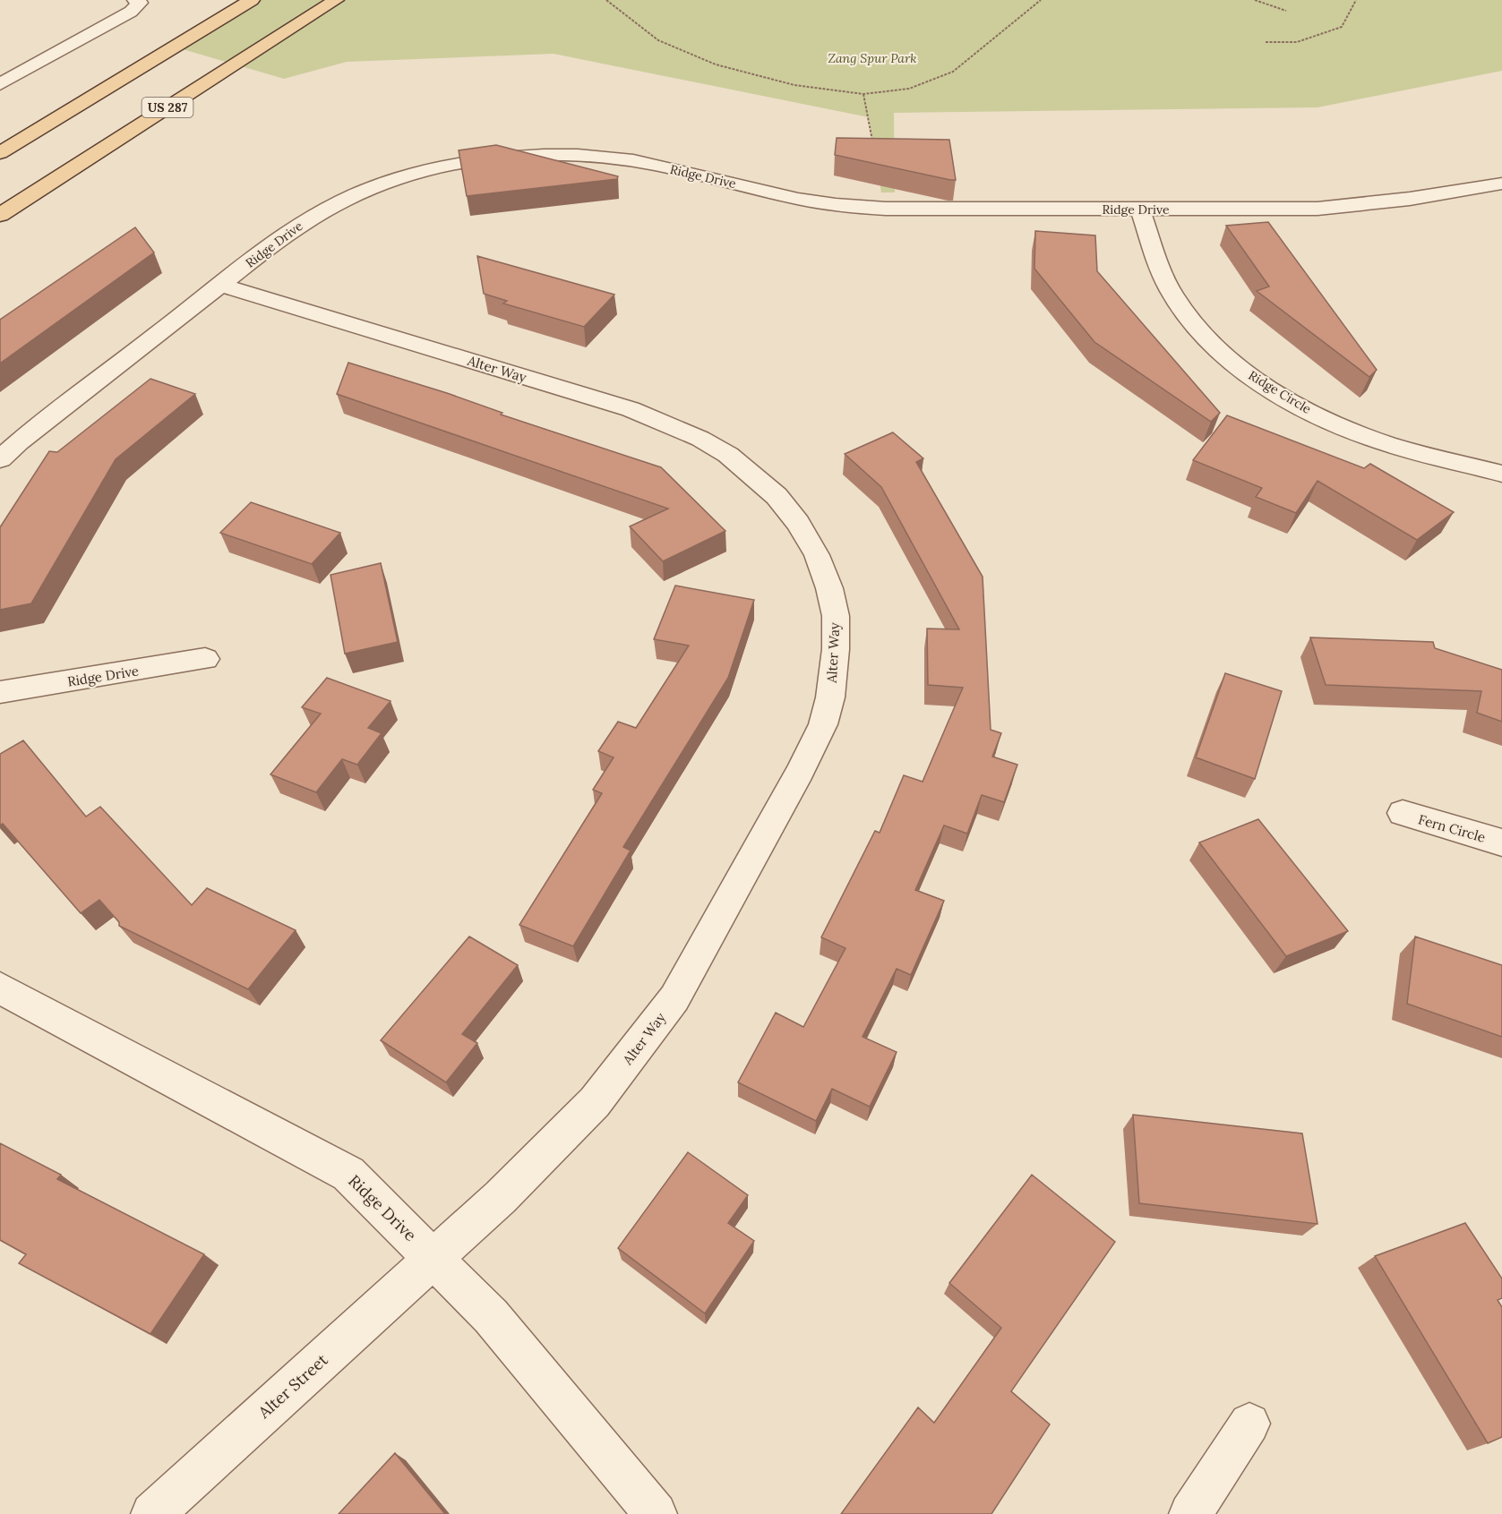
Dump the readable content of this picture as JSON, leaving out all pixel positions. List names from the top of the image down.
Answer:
{
  "streets": {
    "main road": ["US 287"],
    "street": [
      "Ridge Drive",
      "Alter Way",
      "Ridge Circle",
      "Fern Circle",
      "Alter Street"
    ]
  },
  "crossings": [
    ["Ridge Drive", "Alter Way"],
    ["Ridge Drive", "Ridge Circle"],
    ["Ridge Drive", "Alter Street"],
    ["Alter Way", "Alter Street"]
  ],
  "parks": ["Zang Spur Park"]
}
